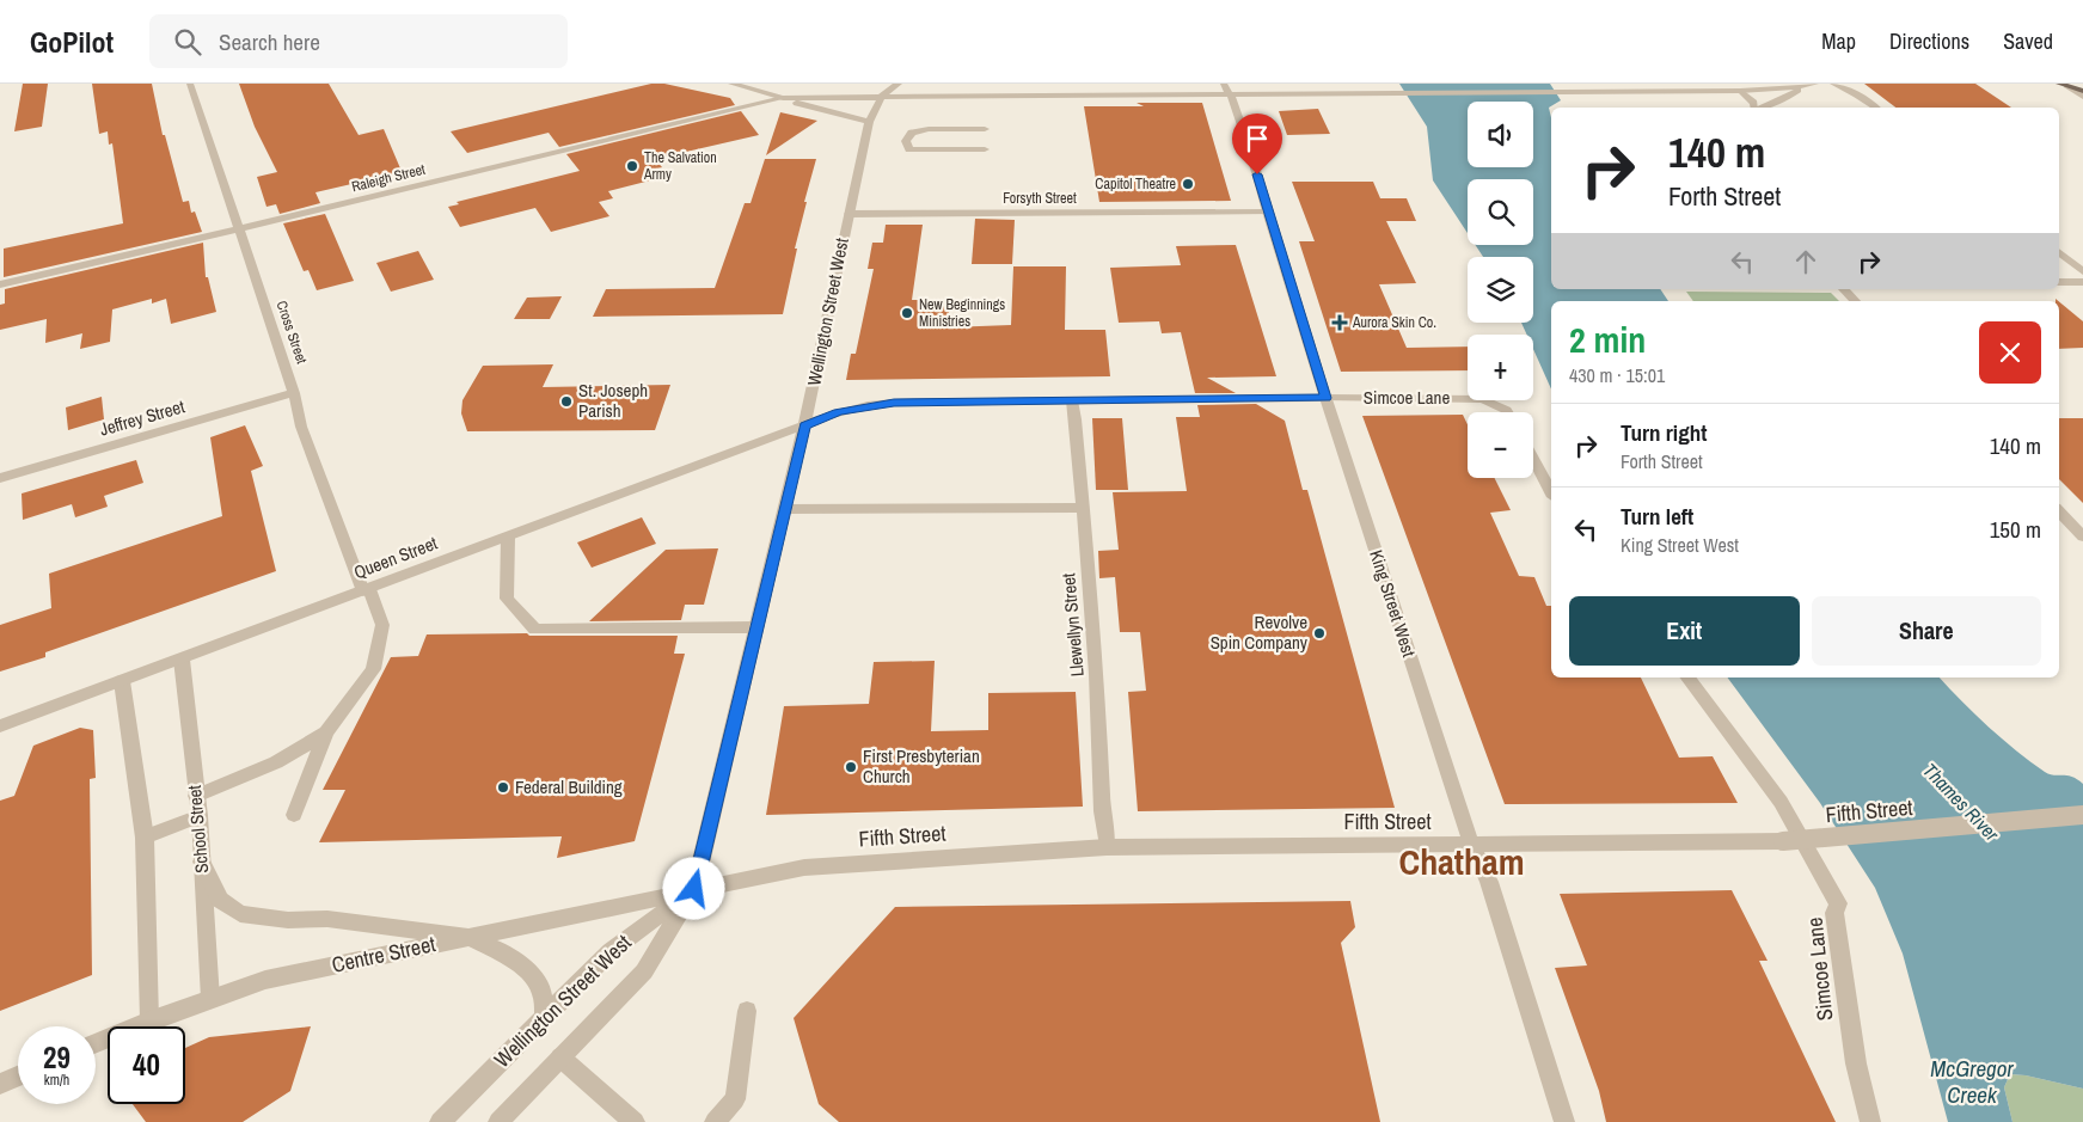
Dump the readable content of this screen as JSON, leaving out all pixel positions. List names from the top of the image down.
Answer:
{
  "streets": {
    "street": [
      "Raleigh Street",
      "Forsyth Street",
      "Wellington Street West",
      "Cross Street",
      "Simcoe Lane",
      "Jeffrey Street",
      "Queen Street",
      "King Street West",
      "Llewellyn Street",
      "Fifth Street",
      "School Street",
      "Centre Street"
    ]
  },
  "crossings": [
    ["Raleigh Street", "Cross Street"],
    ["Forsyth Street", "Wellington Street West"],
    ["Forsyth Street", "King Street West"],
    ["Wellington Street West", "Queen Street"],
    ["Wellington Street West", "Fifth Street"],
    ["Wellington Street West", "Centre Street"],
    ["Cross Street", "Jeffrey Street"],
    ["Cross Street", "Queen Street"],
    ["Simcoe Lane", "Queen Street"],
    ["Simcoe Lane", "King Street West"],
    ["Simcoe Lane", "Llewellyn Street"],
    ["Queen Street", "Llewellyn Street"],
    ["Queen Street", "School Street"],
    ["King Street West", "Fifth Street"],
    ["Llewellyn Street", "Fifth Street"],
    ["Fifth Street", "Centre Street"],
    ["School Street", "Centre Street"]
  ],
  "districts": ["Chatham"],
  "water": ["Thames River", "McGregor Creek"],
  "places": {
    "other": [
      "The Salvation Army",
      "Capitol Theatre",
      "New Beginnings Ministries",
      "St. Joseph Parish",
      "Revolve Spin Company",
      "First Presbyterian Church",
      "Federal Building"
    ],
    "health": ["Aurora Skin Co."]
  },
  "page": {
    "header": "GoPilot",
    "search": "Search here",
    "nav": ["Map", "Directions", "Saved"],
    "map_buttons": ["+", "−"],
    "turn": ["140 m", "Forth Street"],
    "heading": ["2 min", "430 m · 15:01"],
    "list": [
      {
        "name": "Turn right",
        "note": "Forth Street",
        "value": "140 m"
      },
      {
        "name": "Turn left",
        "note": "King Street West",
        "value": "150 m"
      }
    ],
    "buttons": ["Exit", "Share"],
    "speed": "29 km/h",
    "limit": "40"
  }
}
